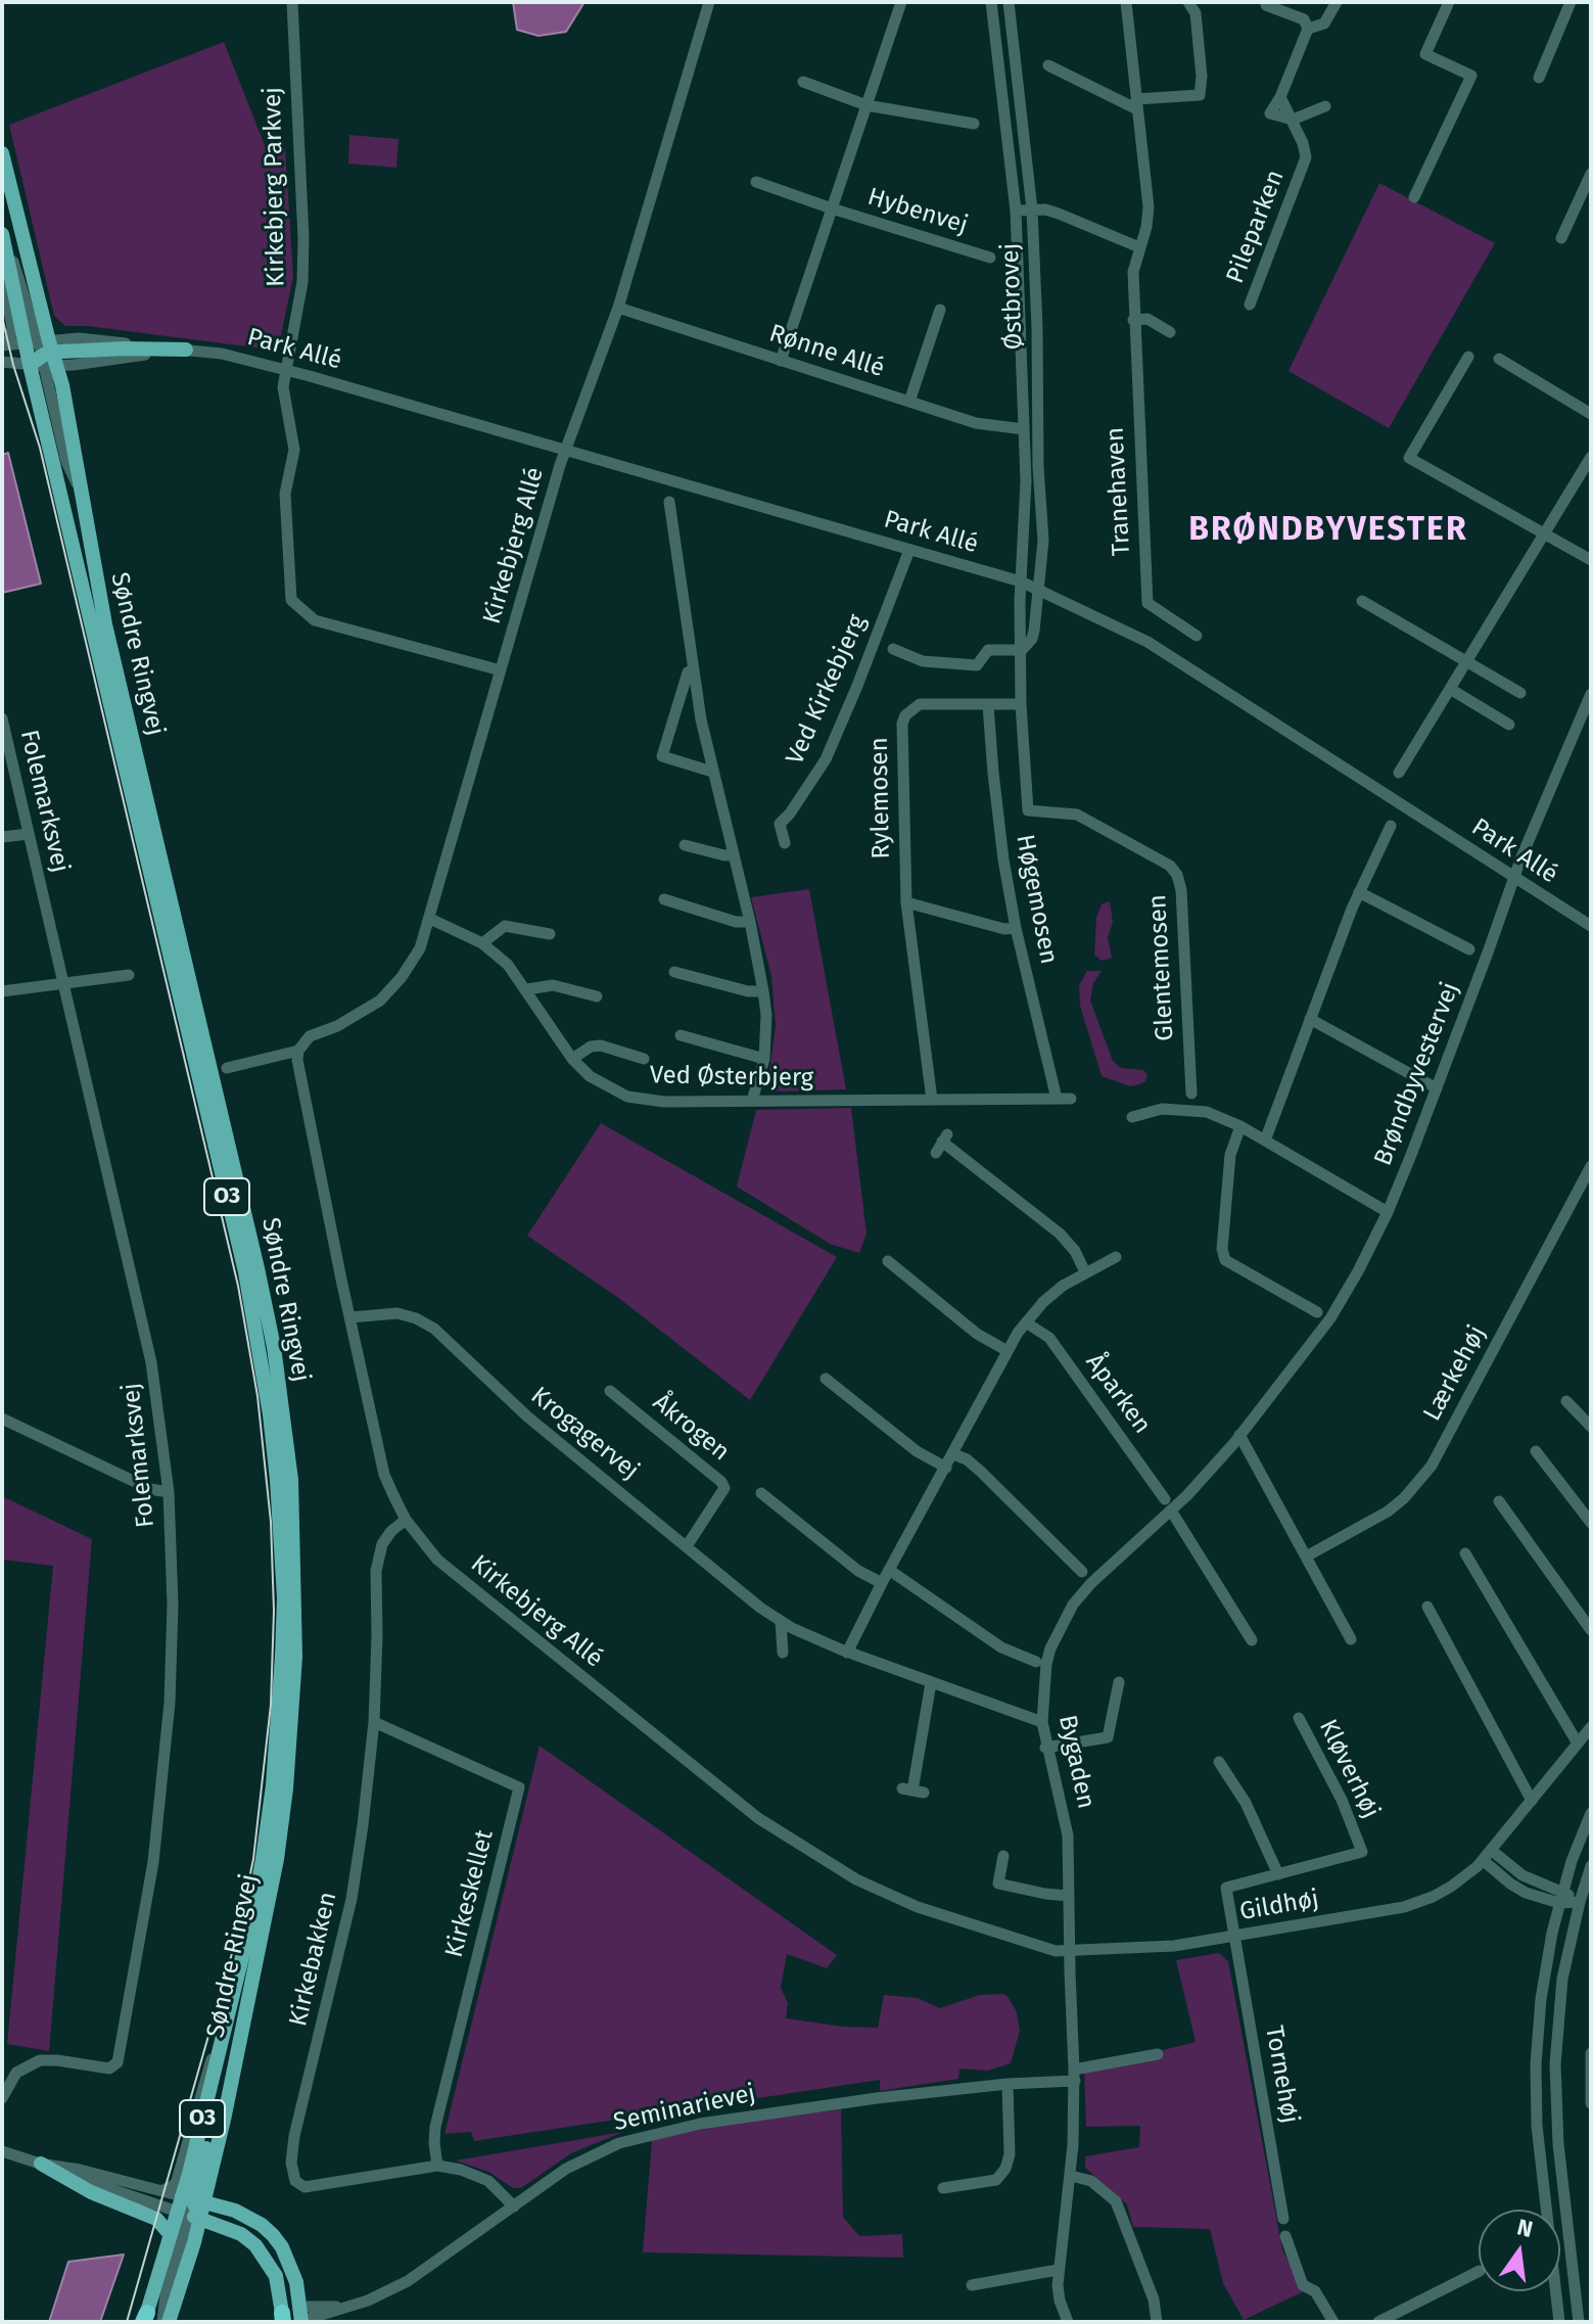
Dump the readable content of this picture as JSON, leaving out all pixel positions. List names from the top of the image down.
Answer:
{
  "streets": {
    "main road": ["Søndre Ringvej", "O3"],
    "street": [
      "Kirkebjerg Parkvej",
      "Hybenvej",
      "Pileparken",
      "Østbrovej",
      "Park Allé",
      "Rønne Allé",
      "Tranehaven",
      "Kirkebjerg Allé",
      "Ved Kirkebjerg",
      "Rylemosen",
      "Folemarksvej",
      "Høgemosen",
      "Glentemosen",
      "Brøndbyvestervej",
      "Ved Østerbjerg",
      "Lærkehøj",
      "Åparken",
      "Åkrogen",
      "Krogagervej",
      "Bygaden",
      "Kløverhøj",
      "Kirkeskellet",
      "Gildhøj",
      "Kirkebakken",
      "Tornehøj",
      "Seminarievej"
    ]
  },
  "crossings": [
    ["Kirkebjerg Parkvej", "Park Allé"],
    ["Kirkebjerg Parkvej", "Kirkebjerg Allé"],
    ["Hybenvej", "Rønne Allé"],
    ["Østbrovej", "Park Allé"],
    ["Østbrovej", "Rønne Allé"],
    ["Østbrovej", "Glentemosen"],
    ["Park Allé", "Kirkebjerg Allé"],
    ["Park Allé", "Ved Kirkebjerg"],
    ["Park Allé", "Glentemosen"],
    ["Park Allé", "Brøndbyvestervej"],
    ["Rønne Allé", "Kirkebjerg Allé"],
    ["Kirkebjerg Allé", "Ved Østerbjerg"],
    ["Kirkebjerg Allé", "Krogagervej"],
    ["Kirkebjerg Allé", "Bygaden"],
    ["Kirkebjerg Allé", "Gildhøj"],
    ["Kirkebjerg Allé", "Kirkebakken"],
    ["Rylemosen", "Høgemosen"],
    ["Rylemosen", "Glentemosen"],
    ["Rylemosen", "Ved Østerbjerg"],
    ["Brøndbyvestervej", "Bygaden"],
    ["Åparken", "Bygaden"],
    ["Åkrogen", "Krogagervej"],
    ["Krogagervej", "Bygaden"],
    ["Bygaden", "Gildhøj"],
    ["Bygaden", "Seminarievej"],
    ["Kløverhøj", "Gildhøj"],
    ["Kløverhøj", "Tornehøj"],
    ["Kirkeskellet", "Kirkebakken"],
    ["Gildhøj", "Tornehøj"],
    ["Kirkebakken", "Seminarievej"]
  ],
  "districts": ["BRØNDBYVESTER"],
  "north": "top"
}
